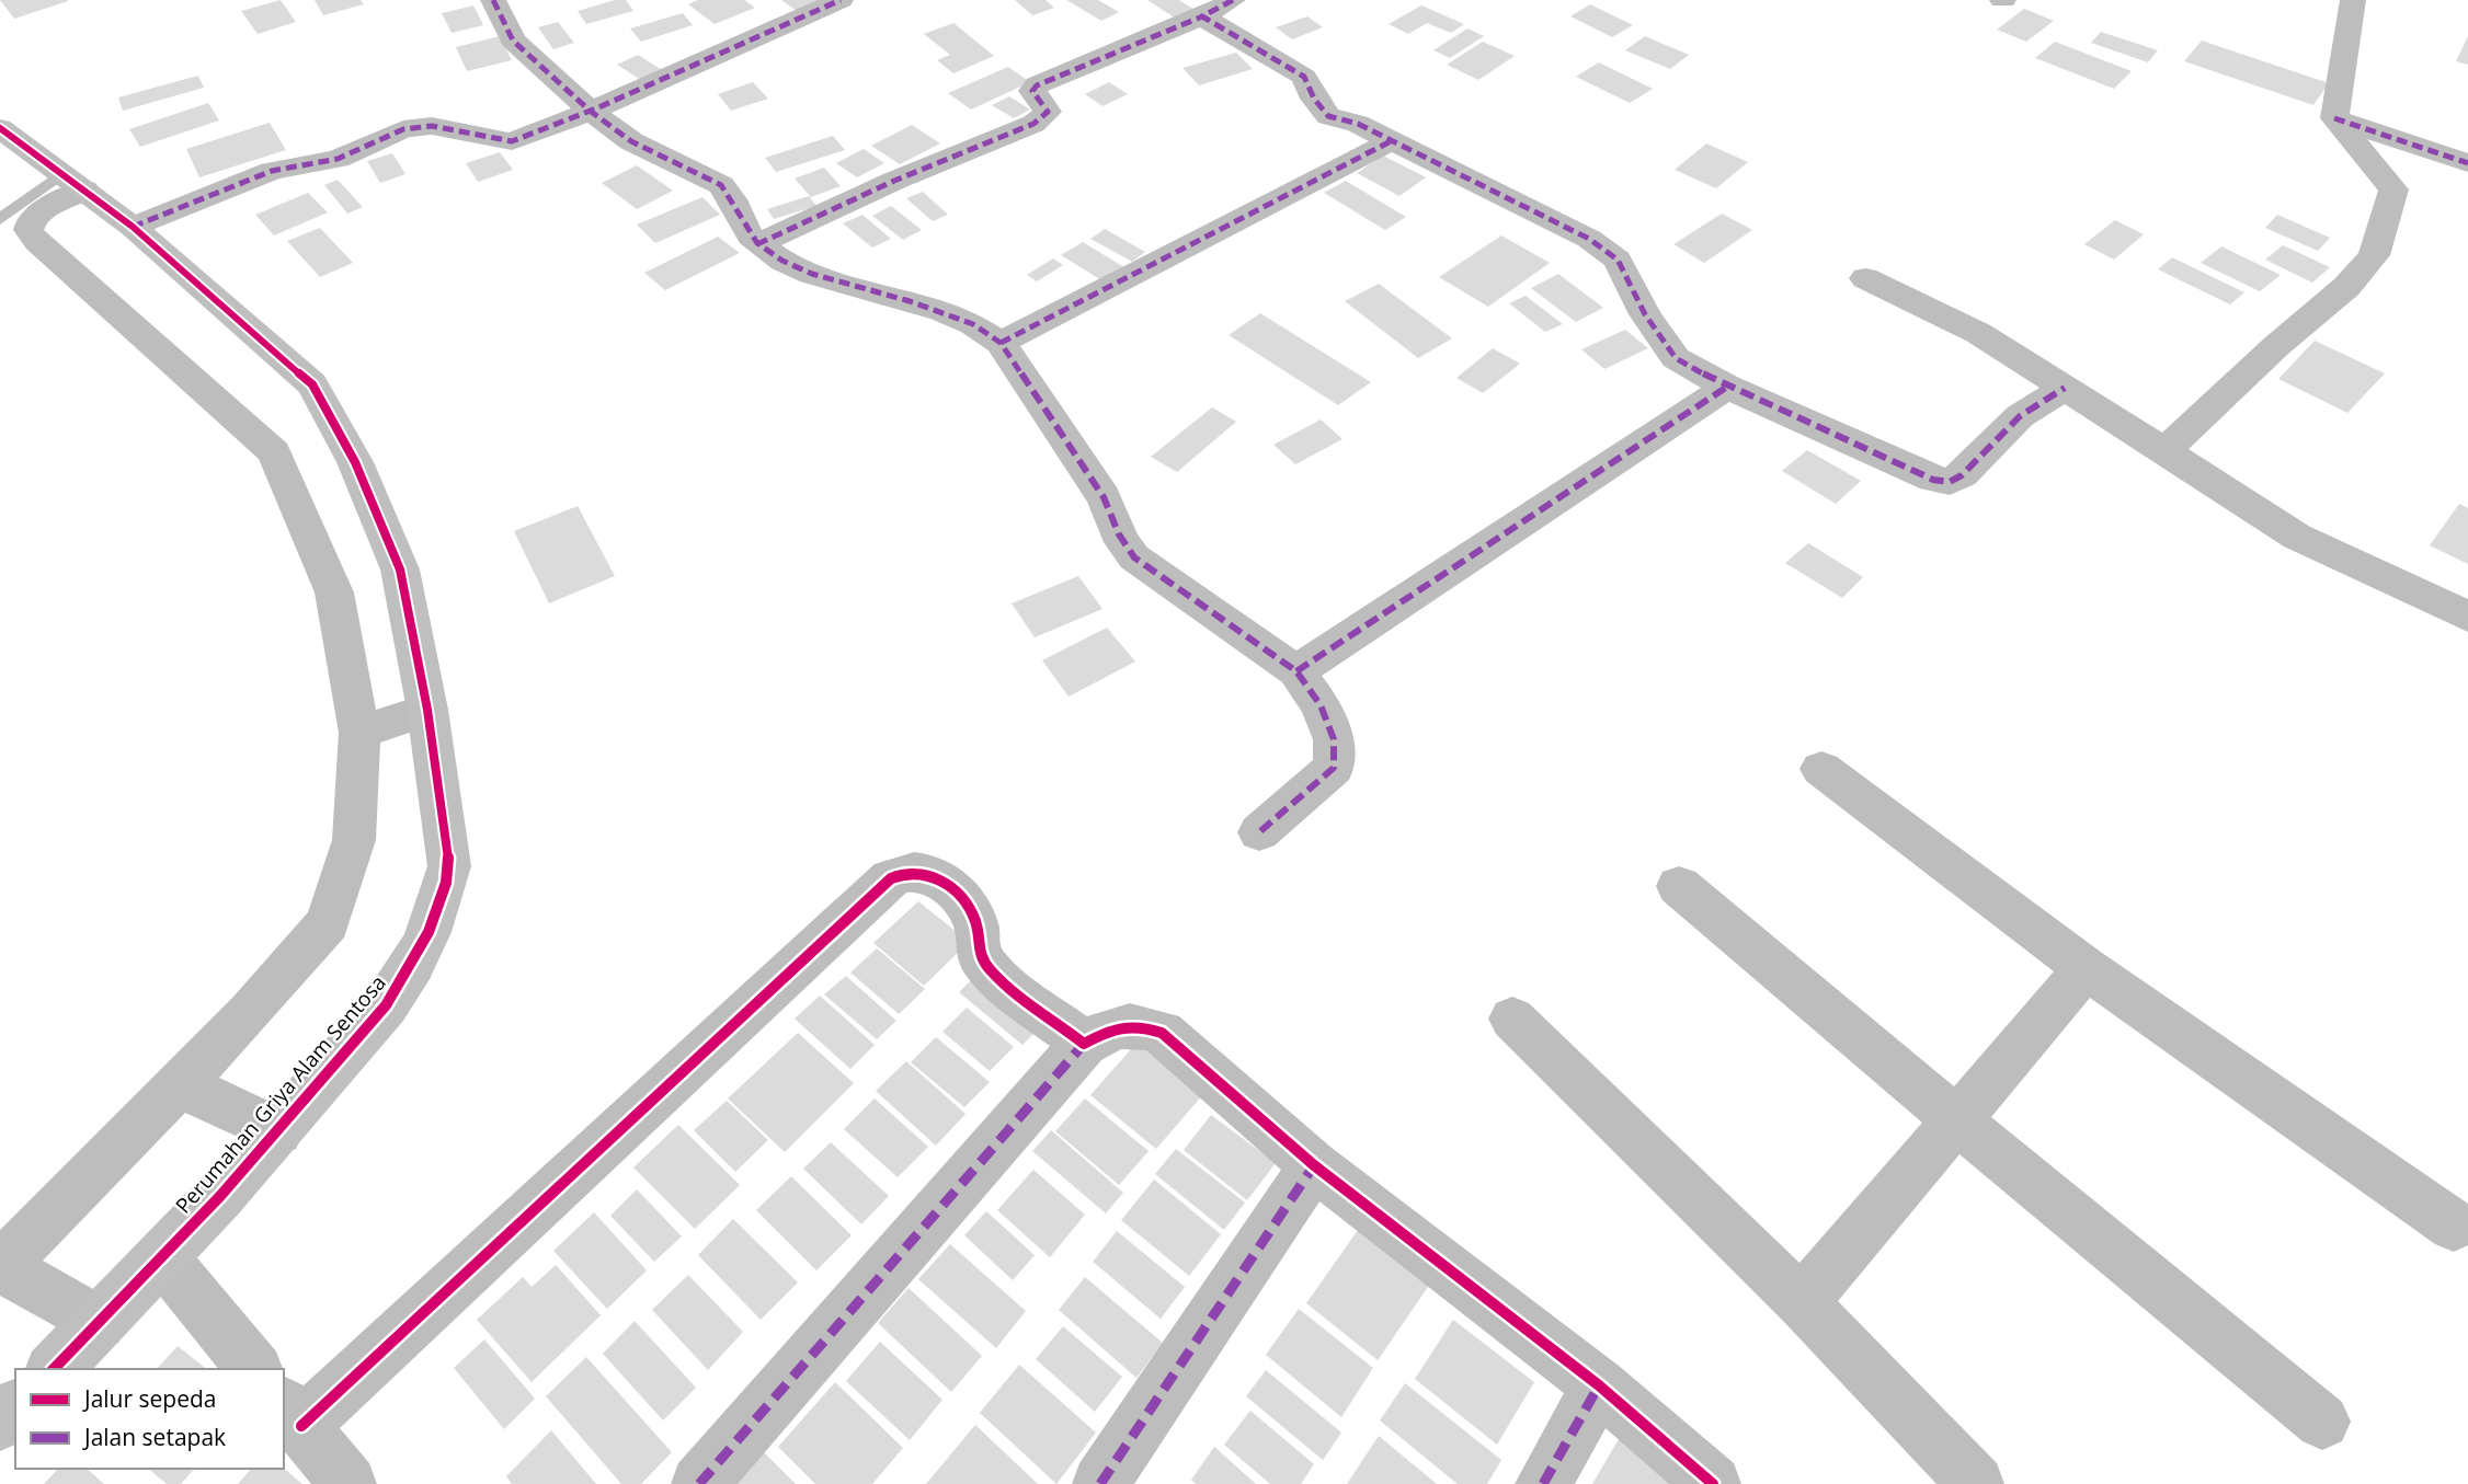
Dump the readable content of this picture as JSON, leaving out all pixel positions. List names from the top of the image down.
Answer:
{
  "streets": {
    "street": ["Perumahan Griya Alam Sentosa"]
  },
  "legend": ["Jalur sepeda", "Jalan setapak"]
}
